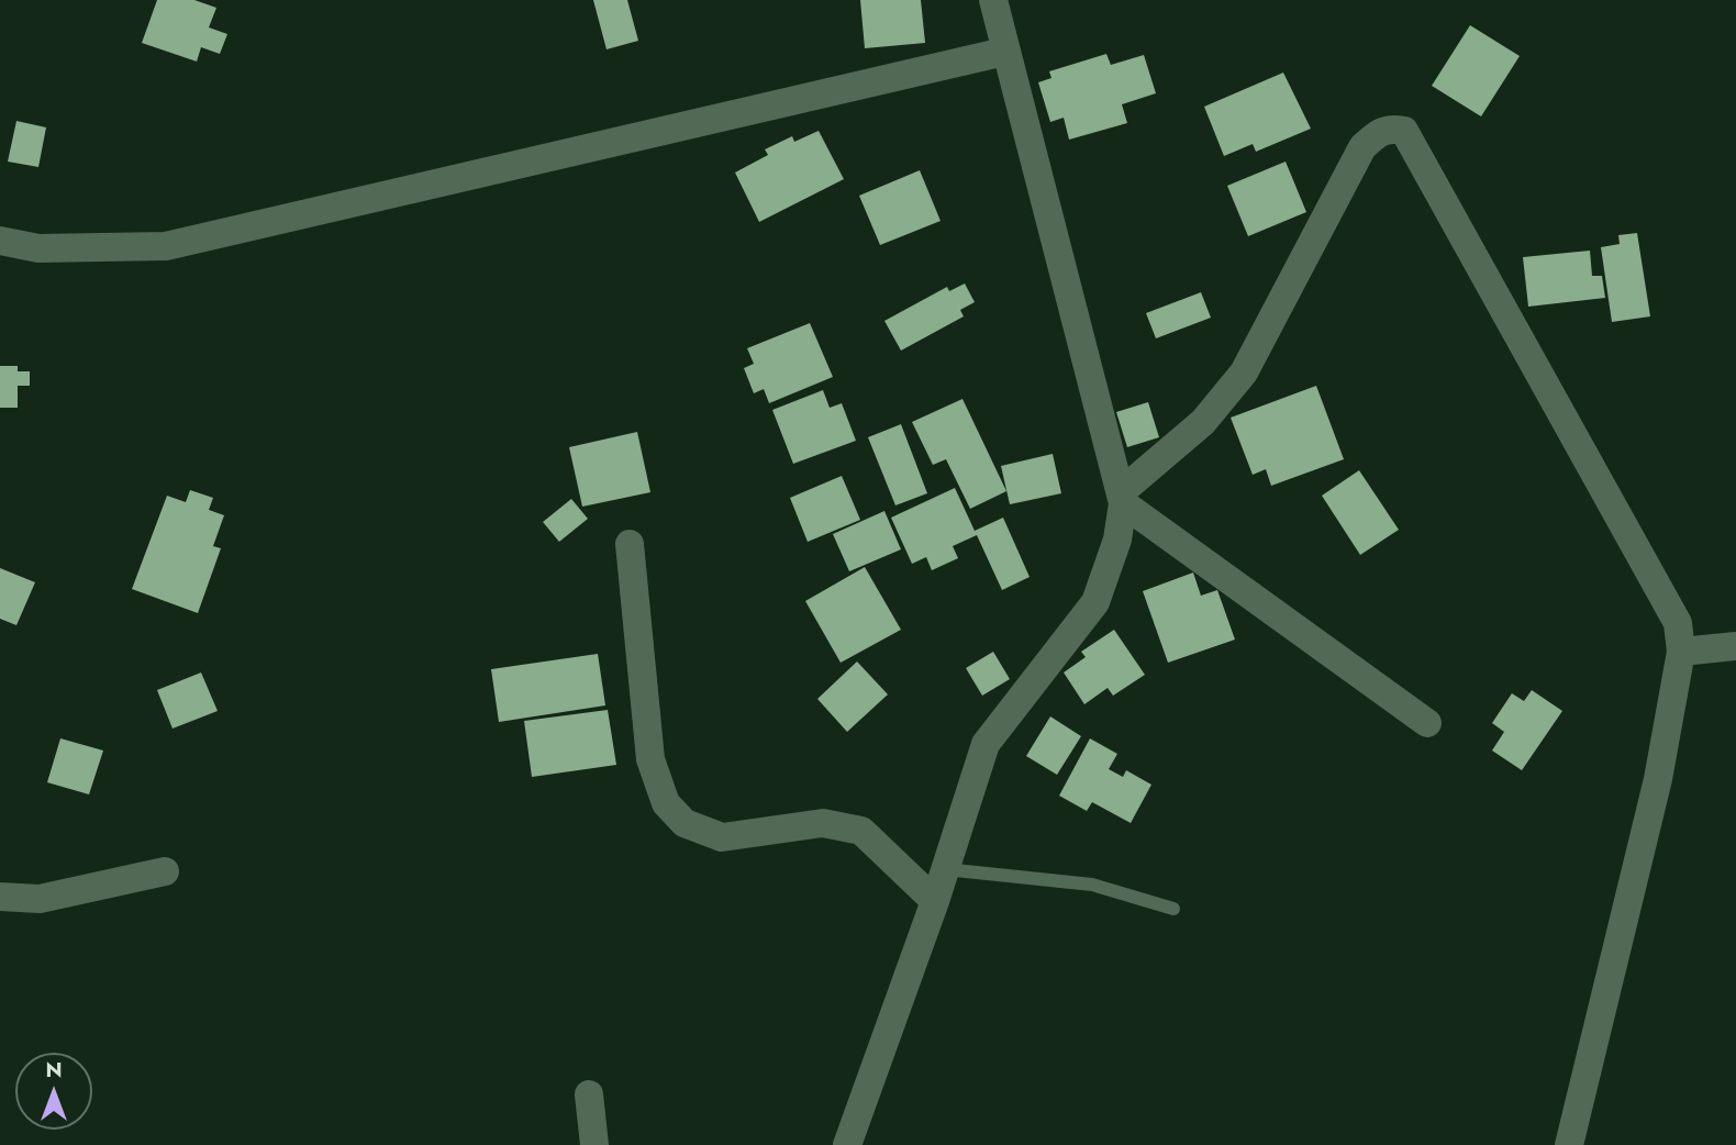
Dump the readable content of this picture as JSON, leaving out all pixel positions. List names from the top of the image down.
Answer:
{
  "north": "top"
}
